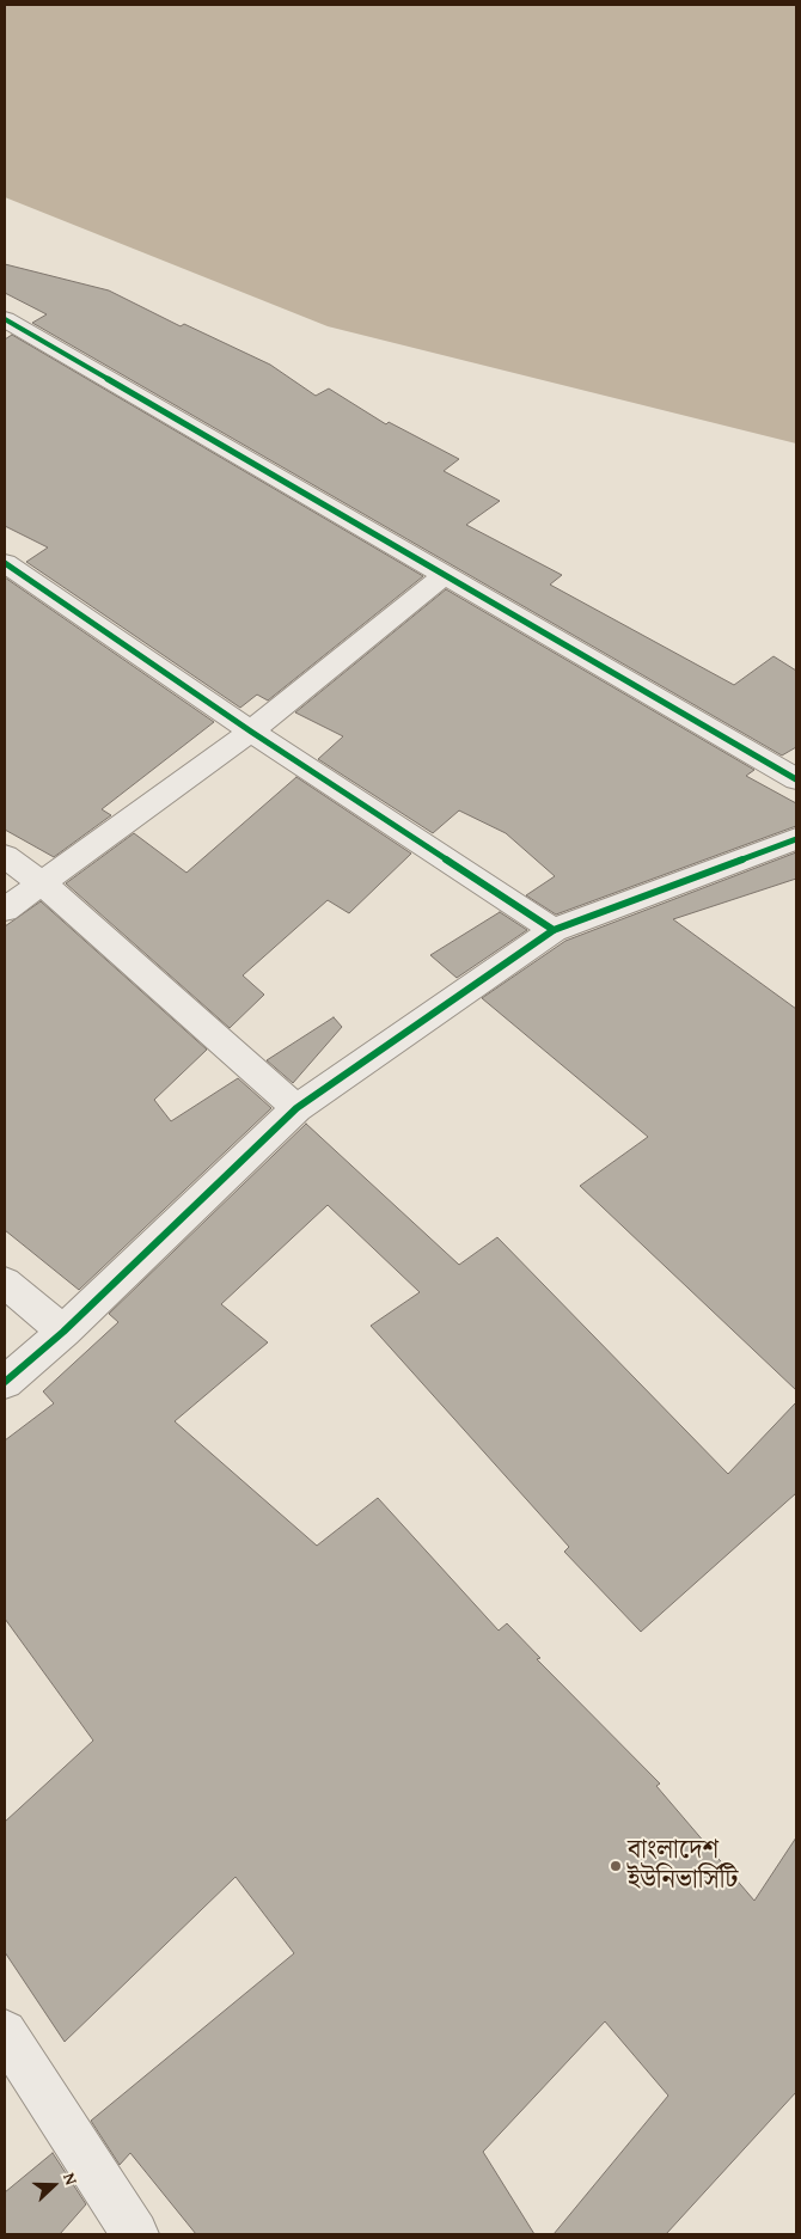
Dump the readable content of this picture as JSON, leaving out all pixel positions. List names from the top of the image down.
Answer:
{
  "places": ["বাংলাদেশ ইউনিভার্সিটি"],
  "north": "right"
}
